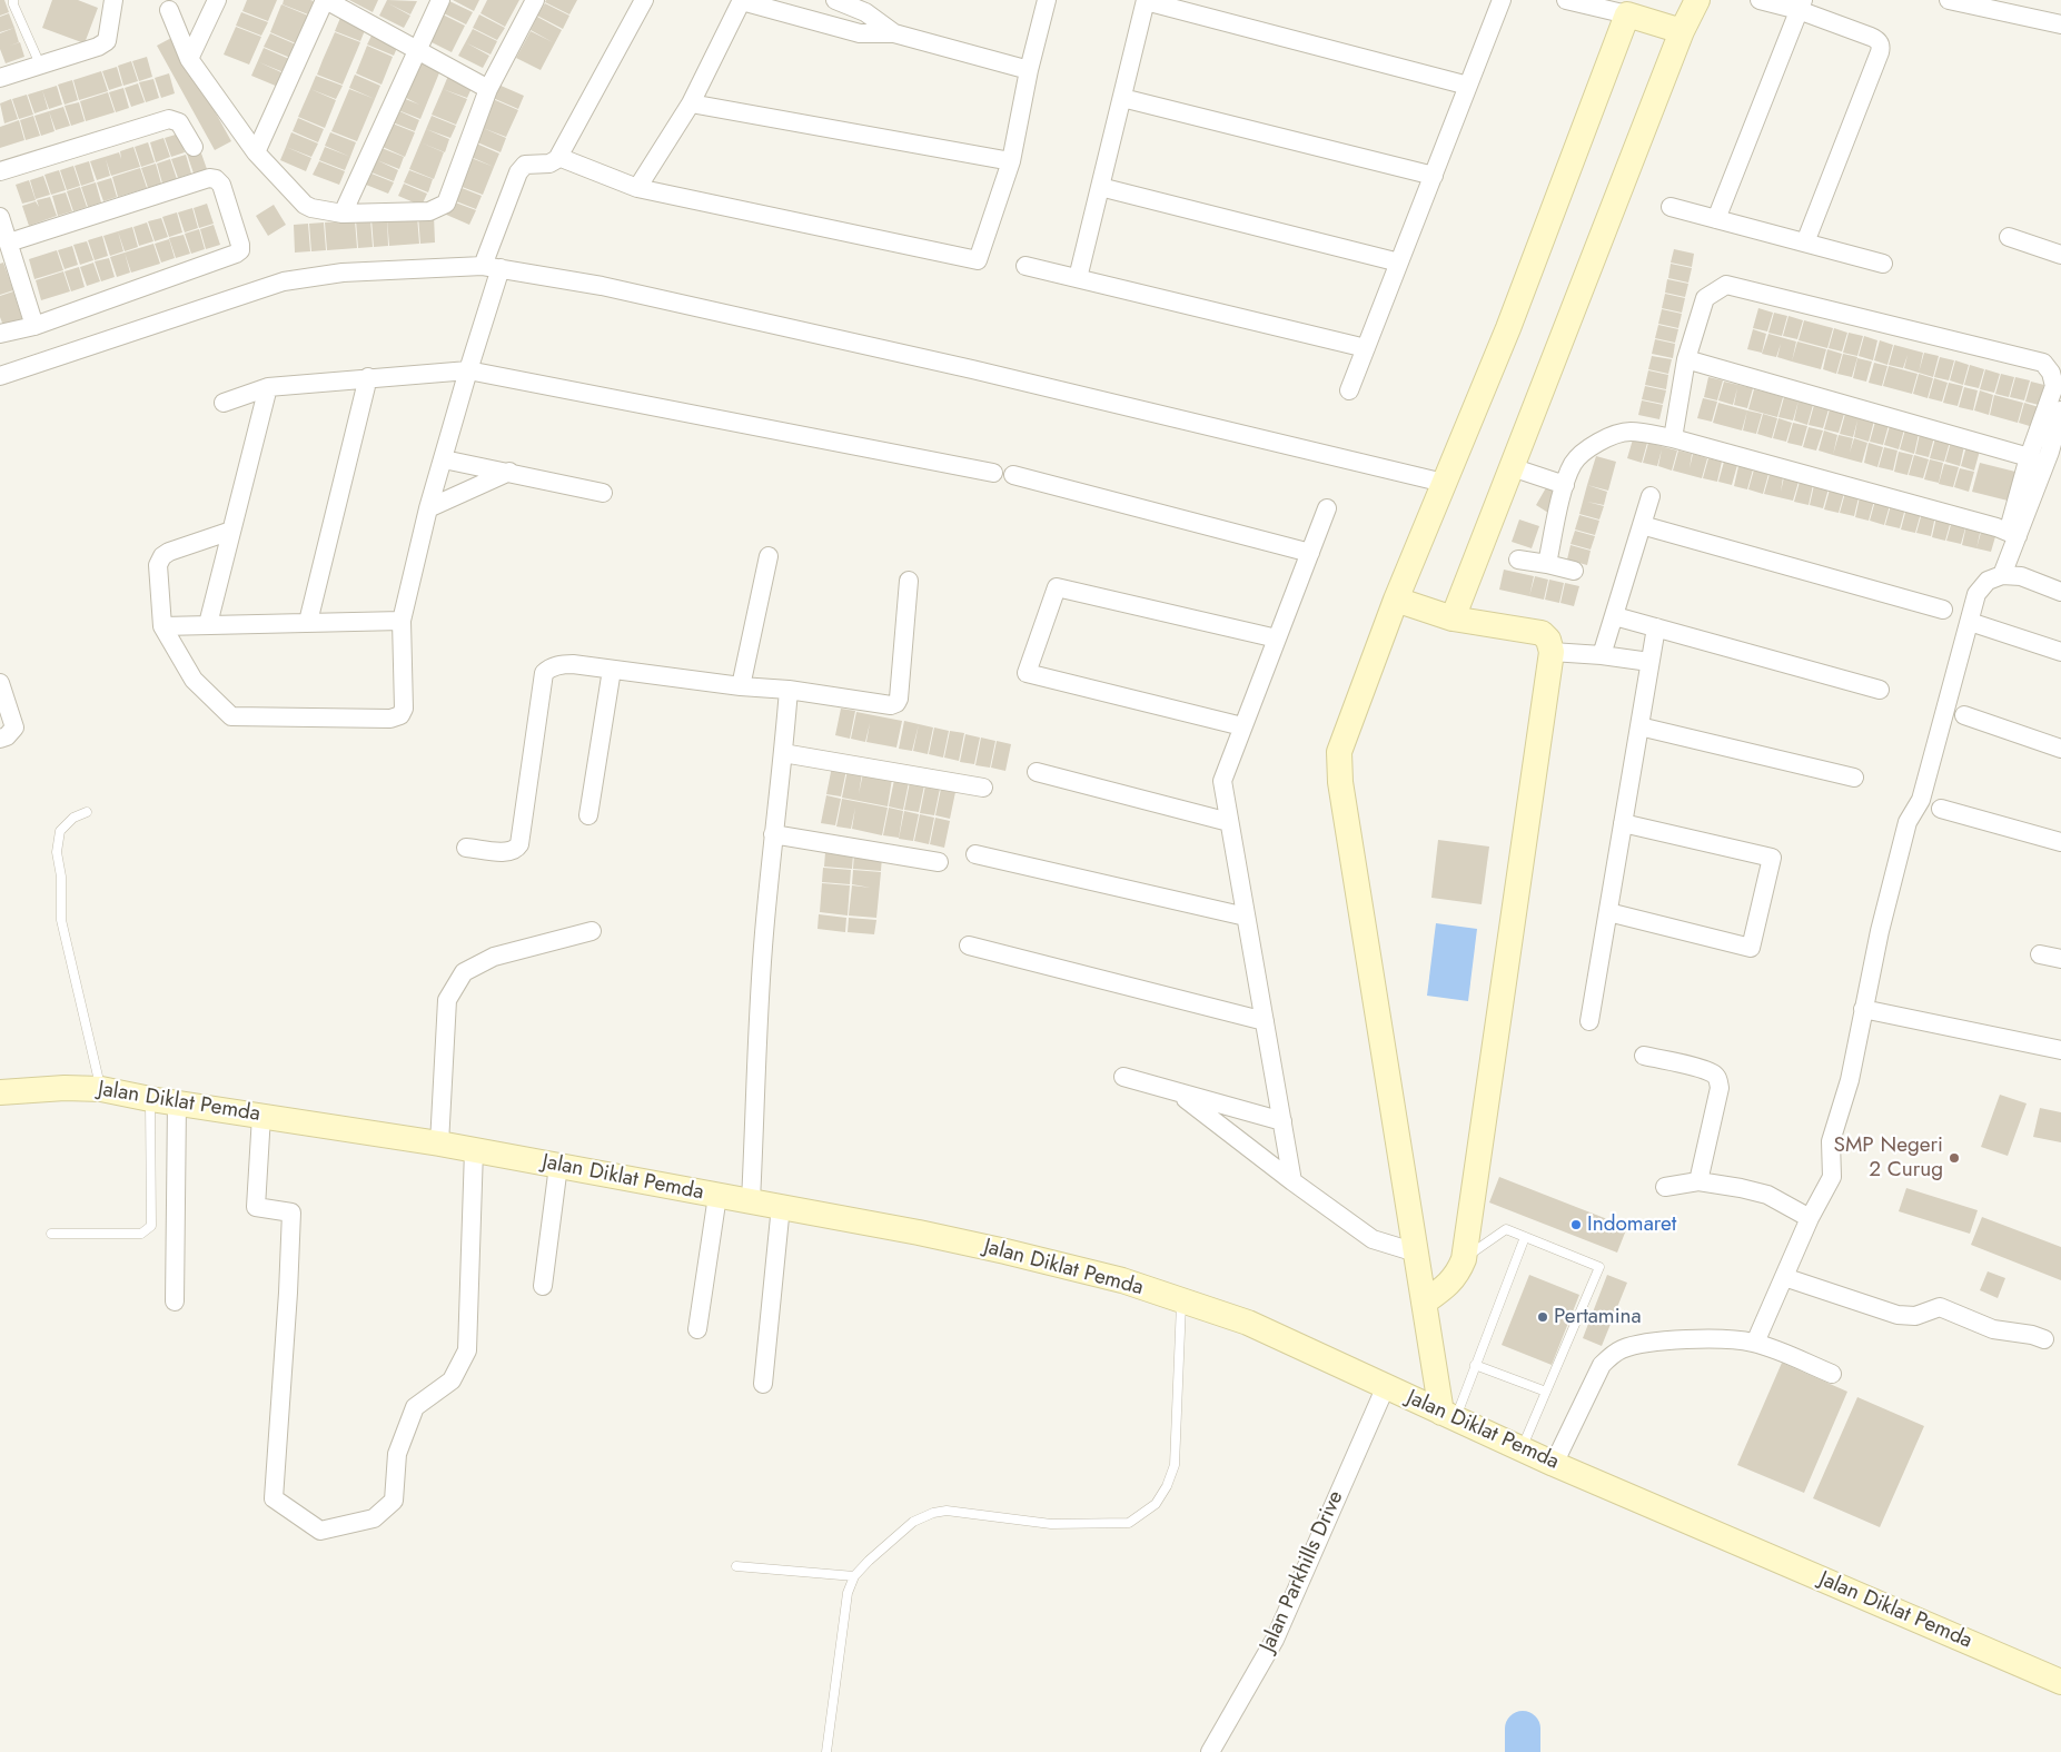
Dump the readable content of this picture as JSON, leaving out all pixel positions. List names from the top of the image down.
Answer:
{
  "streets": {
    "street": ["Jalan Diklat Pemda", "Jalan Parkhills Drive"]
  },
  "crossings": [
    ["Jalan Diklat Pemda", "Jalan Parkhills Drive"]
  ],
  "places": ["SMP Negeri 2 Curug", "Indomaret", "Pertamina"]
}
